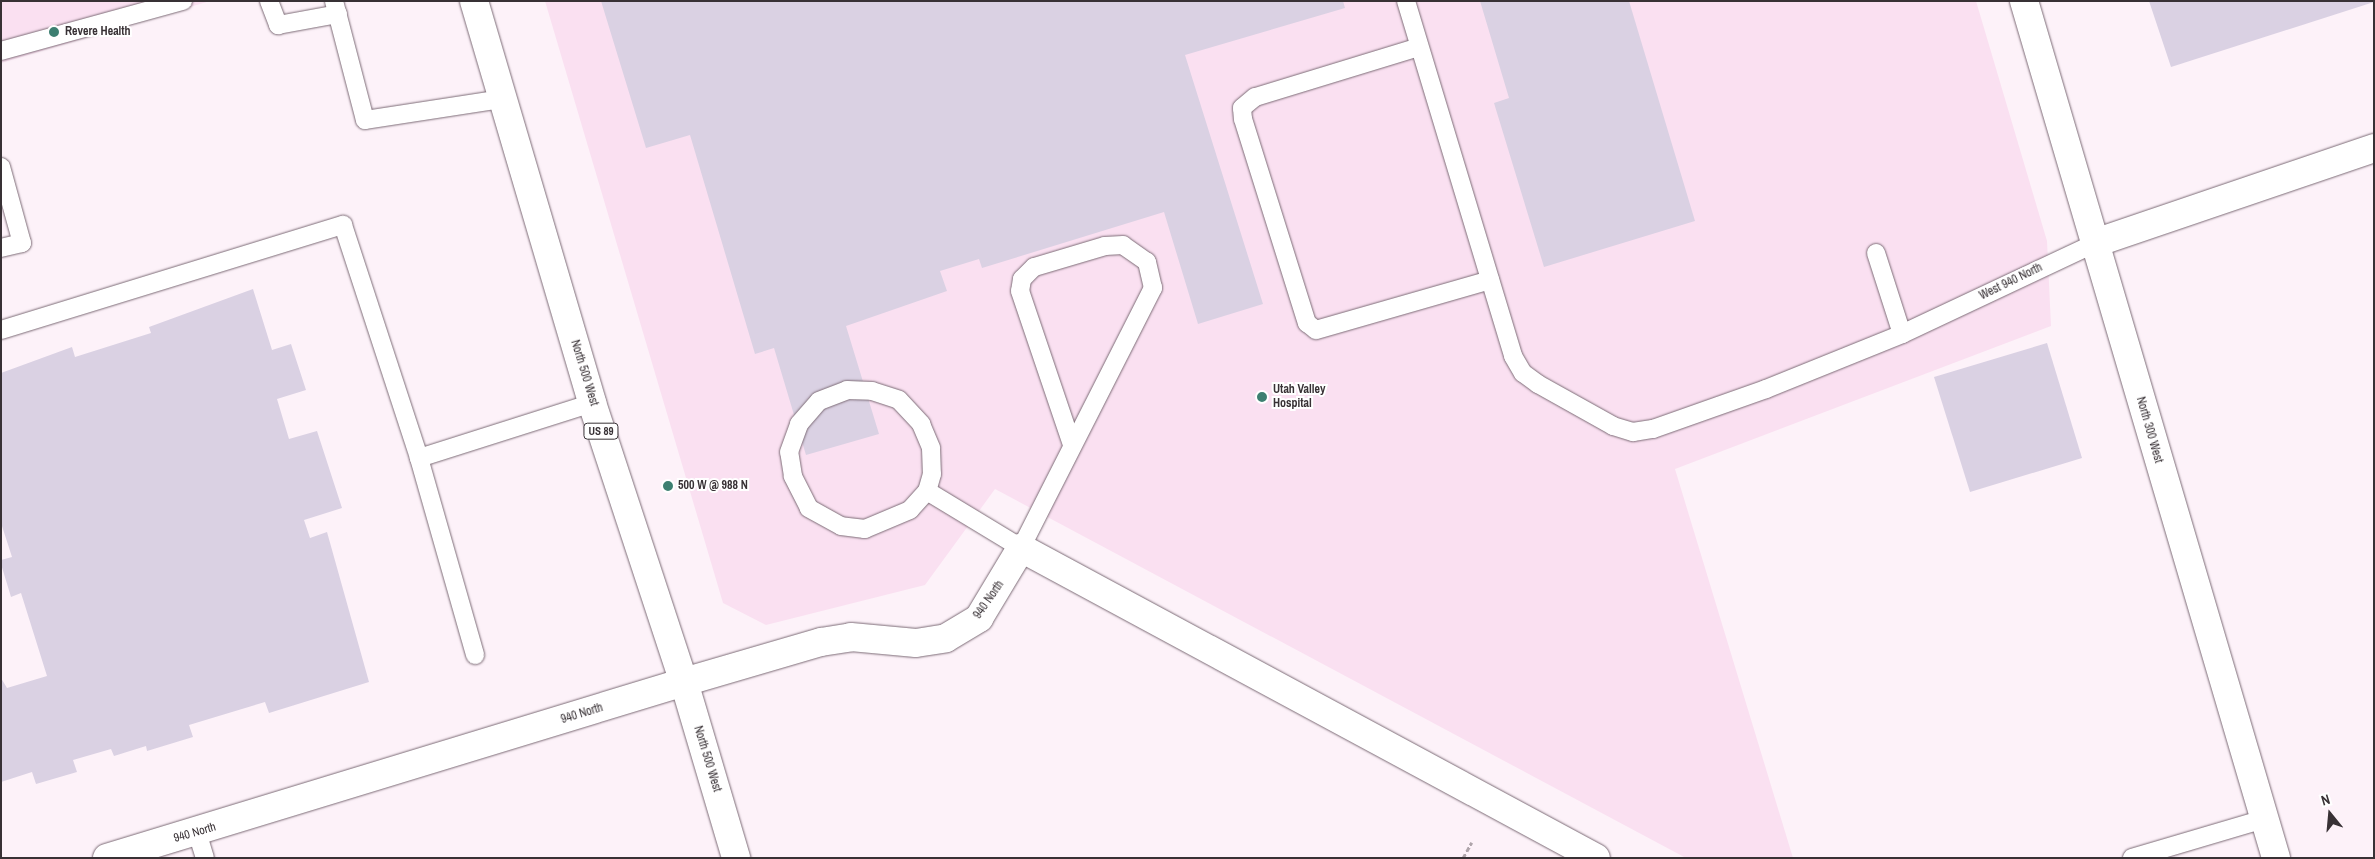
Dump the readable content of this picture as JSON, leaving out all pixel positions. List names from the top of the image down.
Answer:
{
  "streets": {
    "street": [
      "West 940 North",
      "North 500 West",
      "North 300 West",
      "US 89",
      "940 North"
    ]
  },
  "crossings": [
    ["West 940 North", "North 300 West"],
    ["North 500 West", "940 North"]
  ],
  "places": ["Revere Health", "Utah Valley Hospital", "500 W @ 988 N"],
  "north": "top"
}
